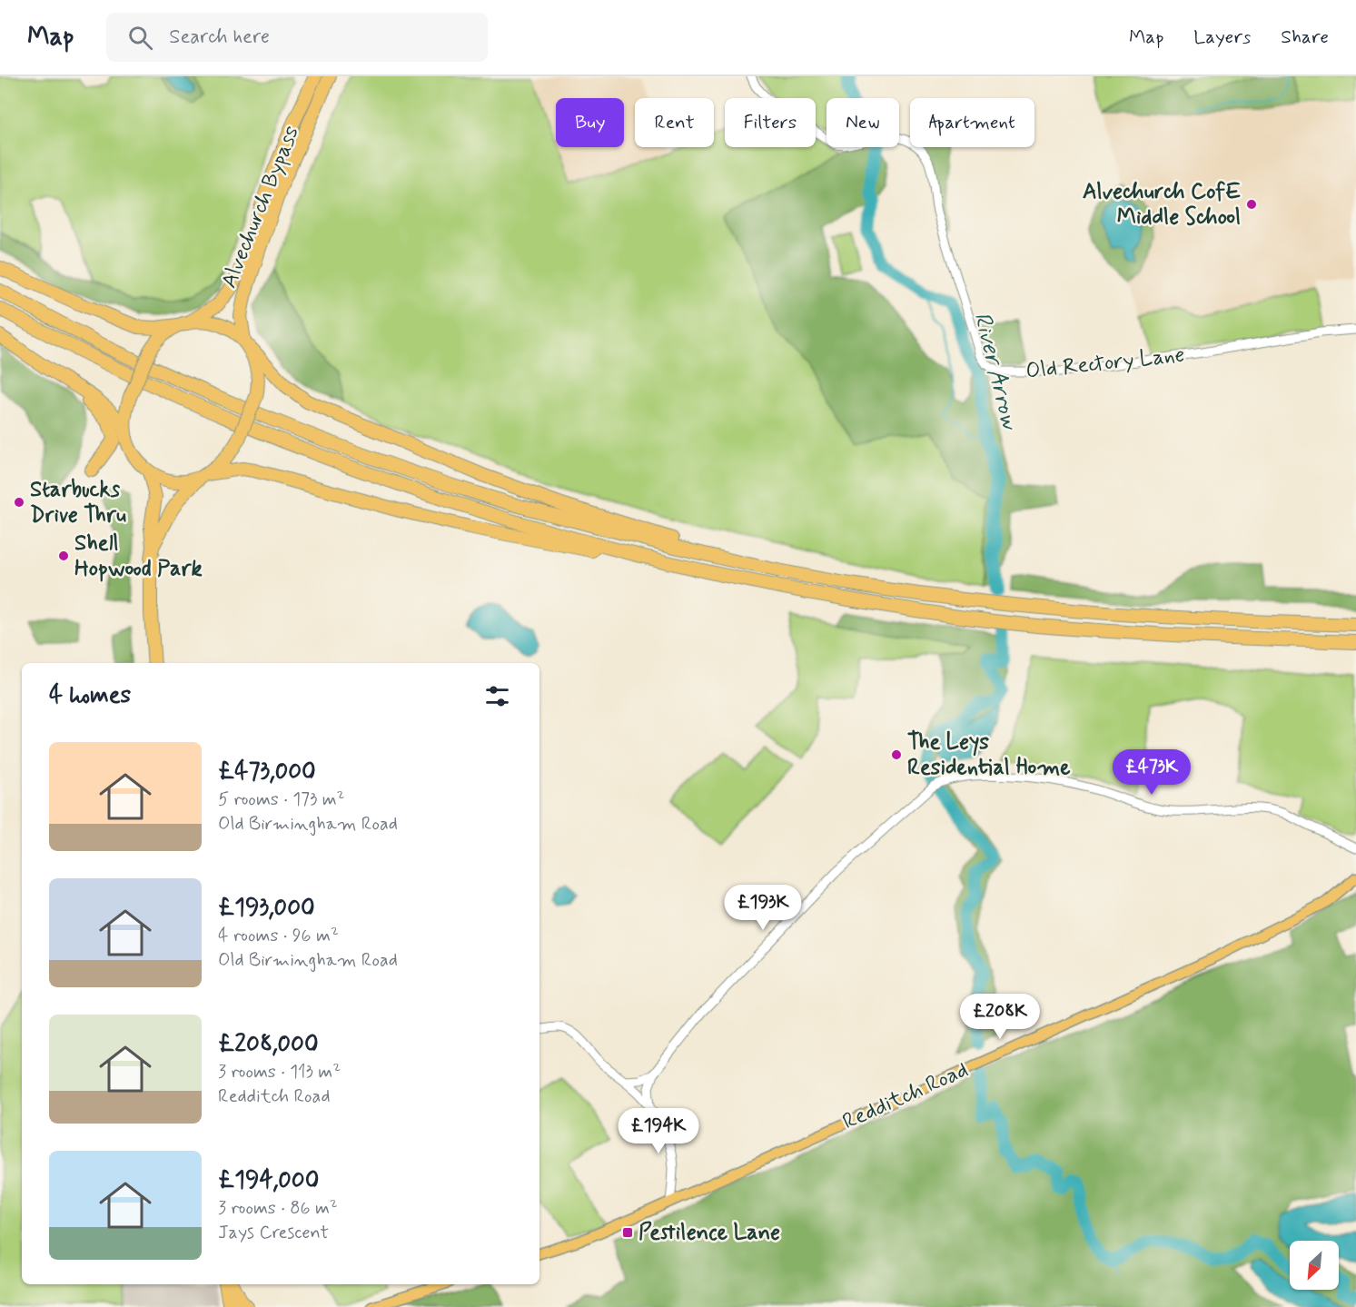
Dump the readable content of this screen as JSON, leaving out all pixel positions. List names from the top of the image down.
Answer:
{
  "streets": {
    "highway": ["Alvechurch Bypass"],
    "main road": ["Redditch Road"],
    "street": ["Old Rectory Lane"]
  },
  "water": ["River Arrow"],
  "places": {
    "other": [
      "Alvechurch CofE Middle School",
      "Starbucks Drive Thru",
      "Shell Hopwood Park",
      "The Leys Residential Home"
    ],
    "transit": ["Pestilence Lane"]
  },
  "north": "bottom left",
  "page": {
    "header": "Map",
    "search": "Search here",
    "nav": ["Map", "Layers", "Share"],
    "chip": [
      "Buy",
      "Rent",
      "Filters",
      "New",
      "Apartment"
    ],
    "heading": "4 homes",
    "list": [
      {
        "name": "£473,000",
        "note": "5 rooms · 173 m² · Old Birmingham Road"
      },
      {
        "name": "£193,000",
        "note": "4 rooms · 96 m² · Old Birmingham Road"
      },
      {
        "name": "£208,000",
        "note": "3 rooms · 113 m² · Redditch Road"
      },
      {
        "name": "£194,000",
        "note": "3 rooms · 86 m² · Jays Crescent"
      }
    ],
    "price": [
      "£473K",
      "£193K",
      "£208K",
      "£194K"
    ]
  }
}
